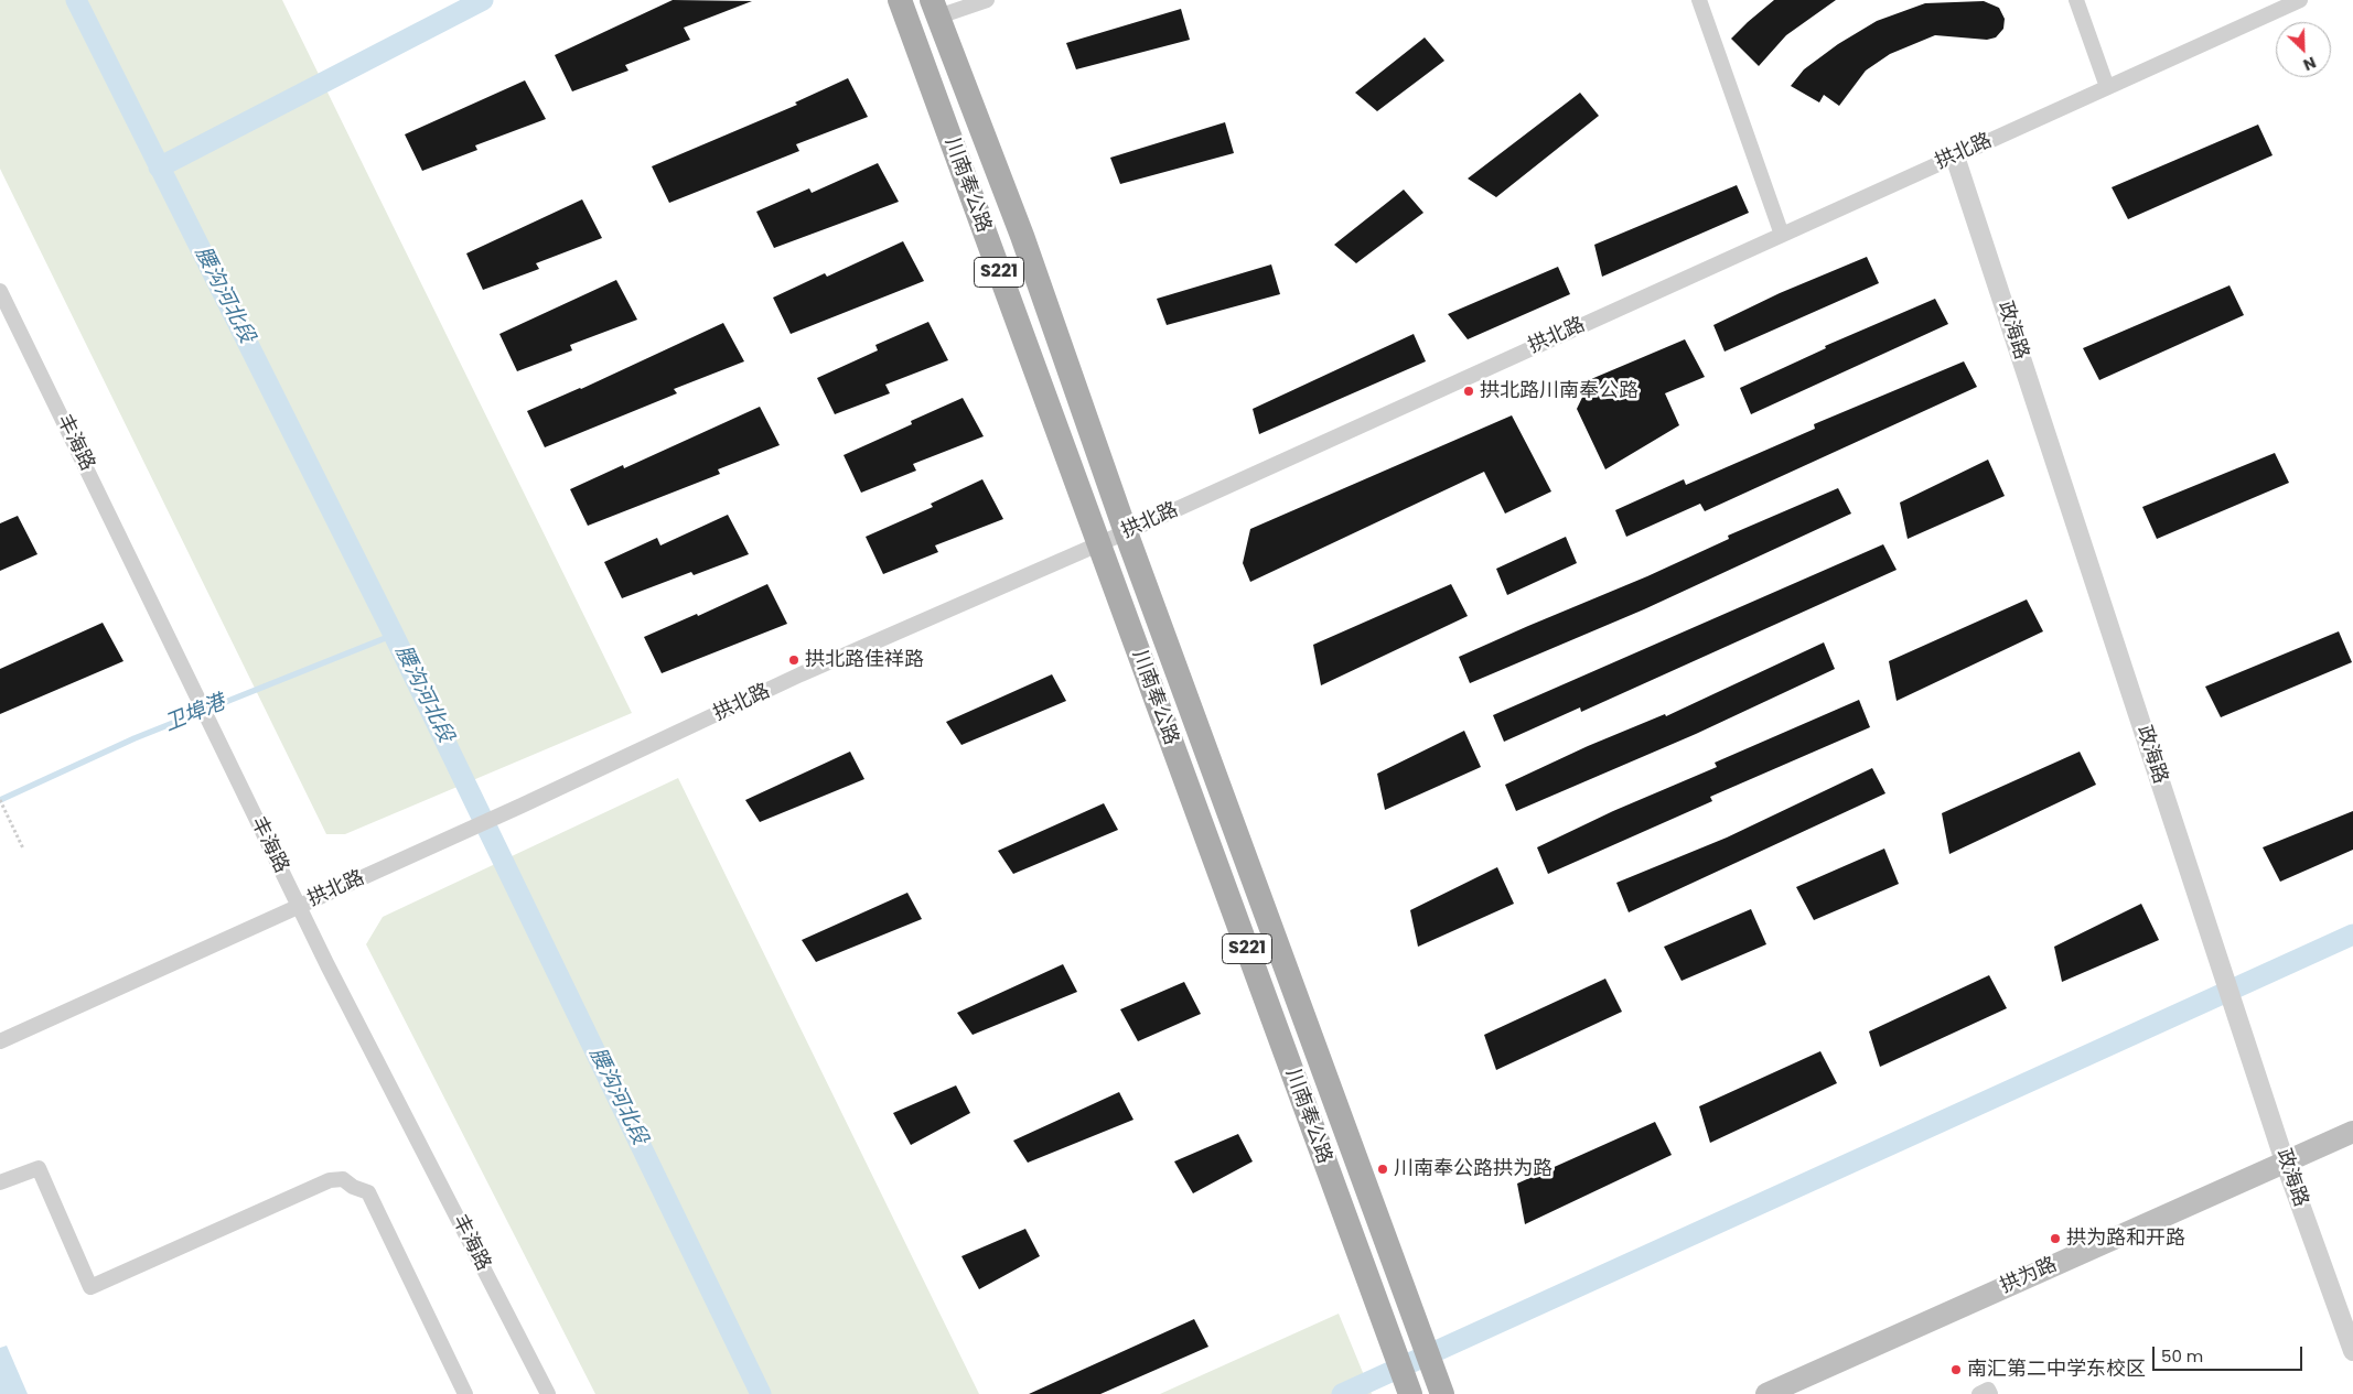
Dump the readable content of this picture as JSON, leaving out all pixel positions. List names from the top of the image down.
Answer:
{
  "streets": {
    "main road": ["川南奉公路", "S221", "拱为路"],
    "street": ["拱北路", "政海路", "丰海路"]
  },
  "crossings": [
    ["拱北路", "川南奉公路"],
    ["拱北路", "政海路"],
    ["拱北路", "丰海路"],
    ["政海路", "拱为路"]
  ],
  "water": ["腰沟河北段", "卫埠港"],
  "places": [
    "拱北路川南奉公路",
    "拱北路佳祥路",
    "川南奉公路拱为路",
    "拱为路和开路",
    "南汇第二中学东校区"
  ],
  "scale_bar": "50 m",
  "north": "bottom right"
}
